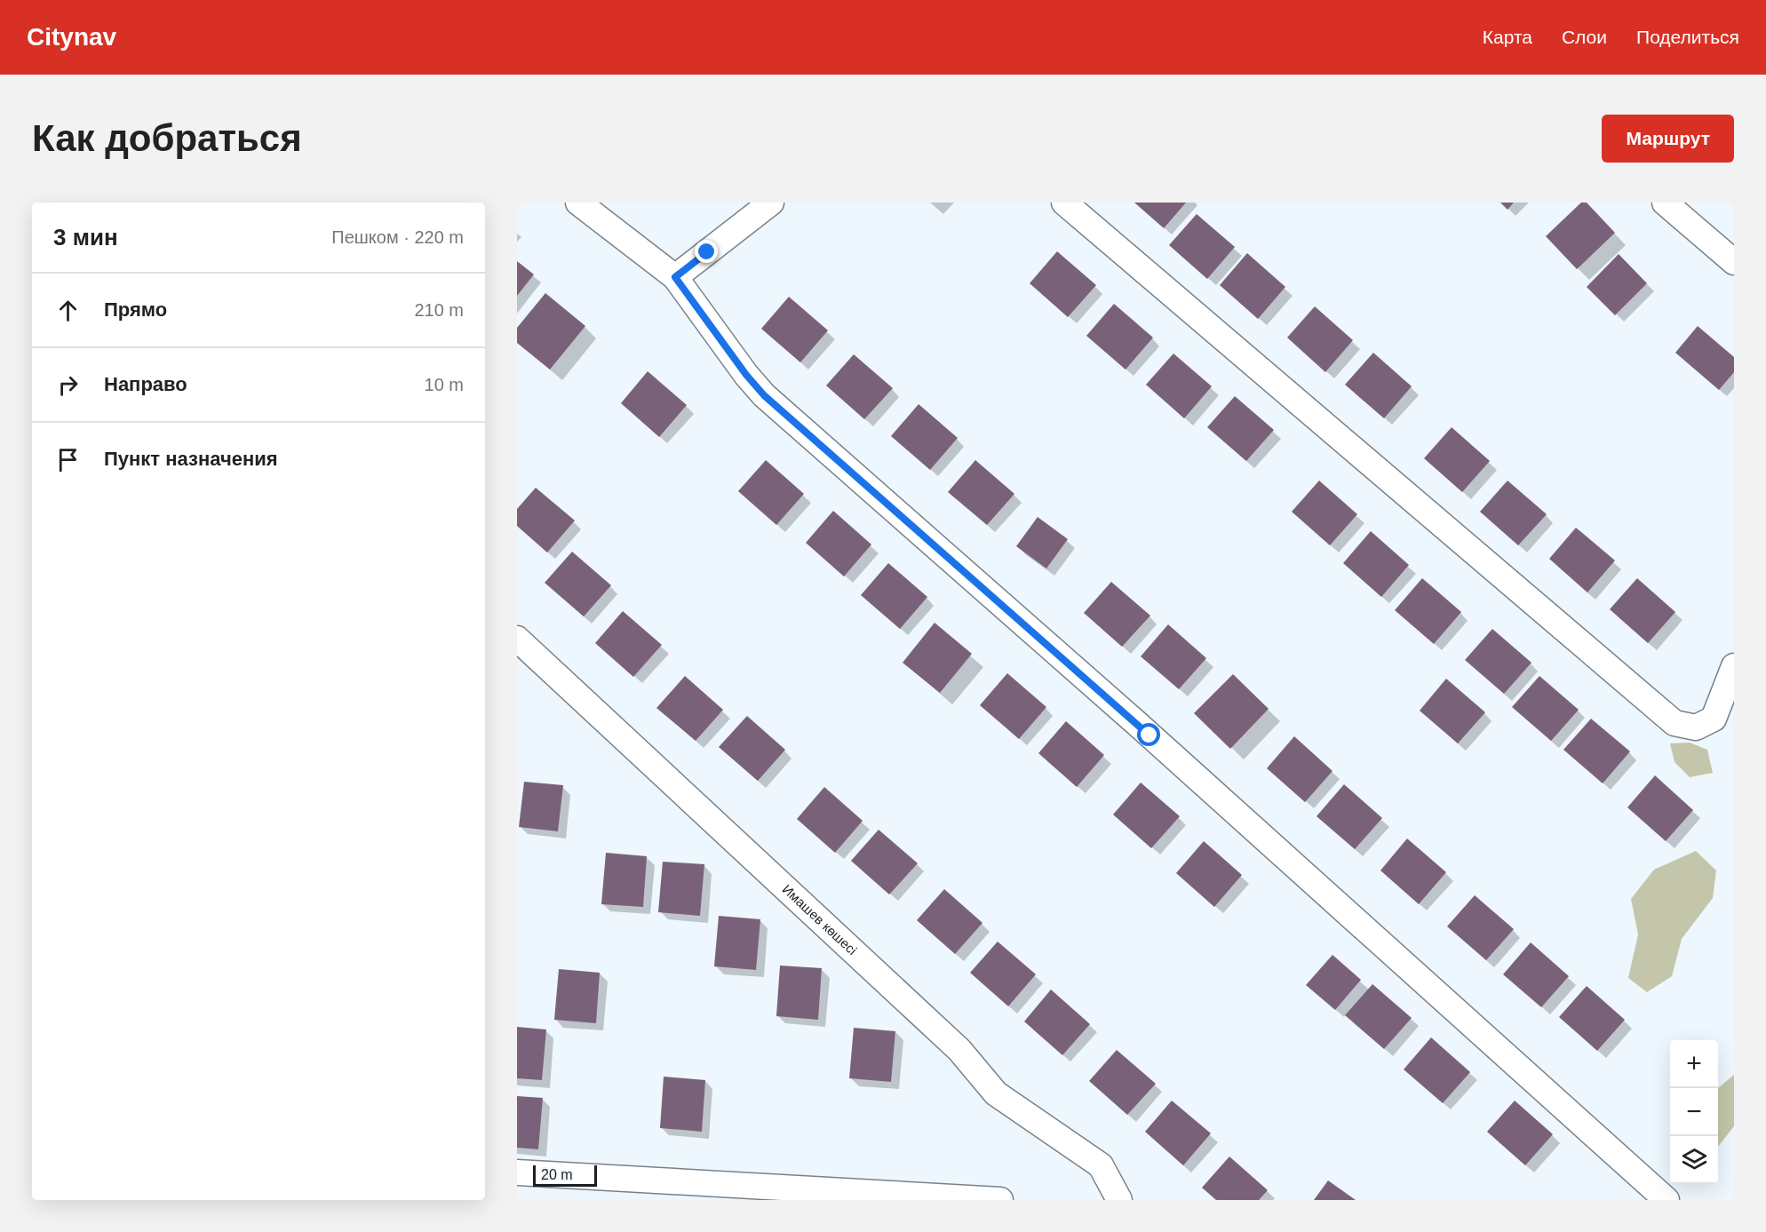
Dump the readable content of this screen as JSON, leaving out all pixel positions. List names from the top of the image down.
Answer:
{
  "streets": {
    "street": ["Имашев көшесі"]
  },
  "scale_bar": "20 m",
  "page": {
    "header": "Citynav",
    "nav": ["Карта", "Слои", "Поделиться"],
    "buttons": "Маршрут",
    "title": "Как добраться",
    "heading": ["3 мин", "Пешком · 220 m"],
    "list": [
      ["Прямо", "210 m"],
      ["Направо", "10 m"],
      "Пункт назначения"
    ],
    "map_buttons": ["+", "−"],
    "scale": "20 m"
  }
}
